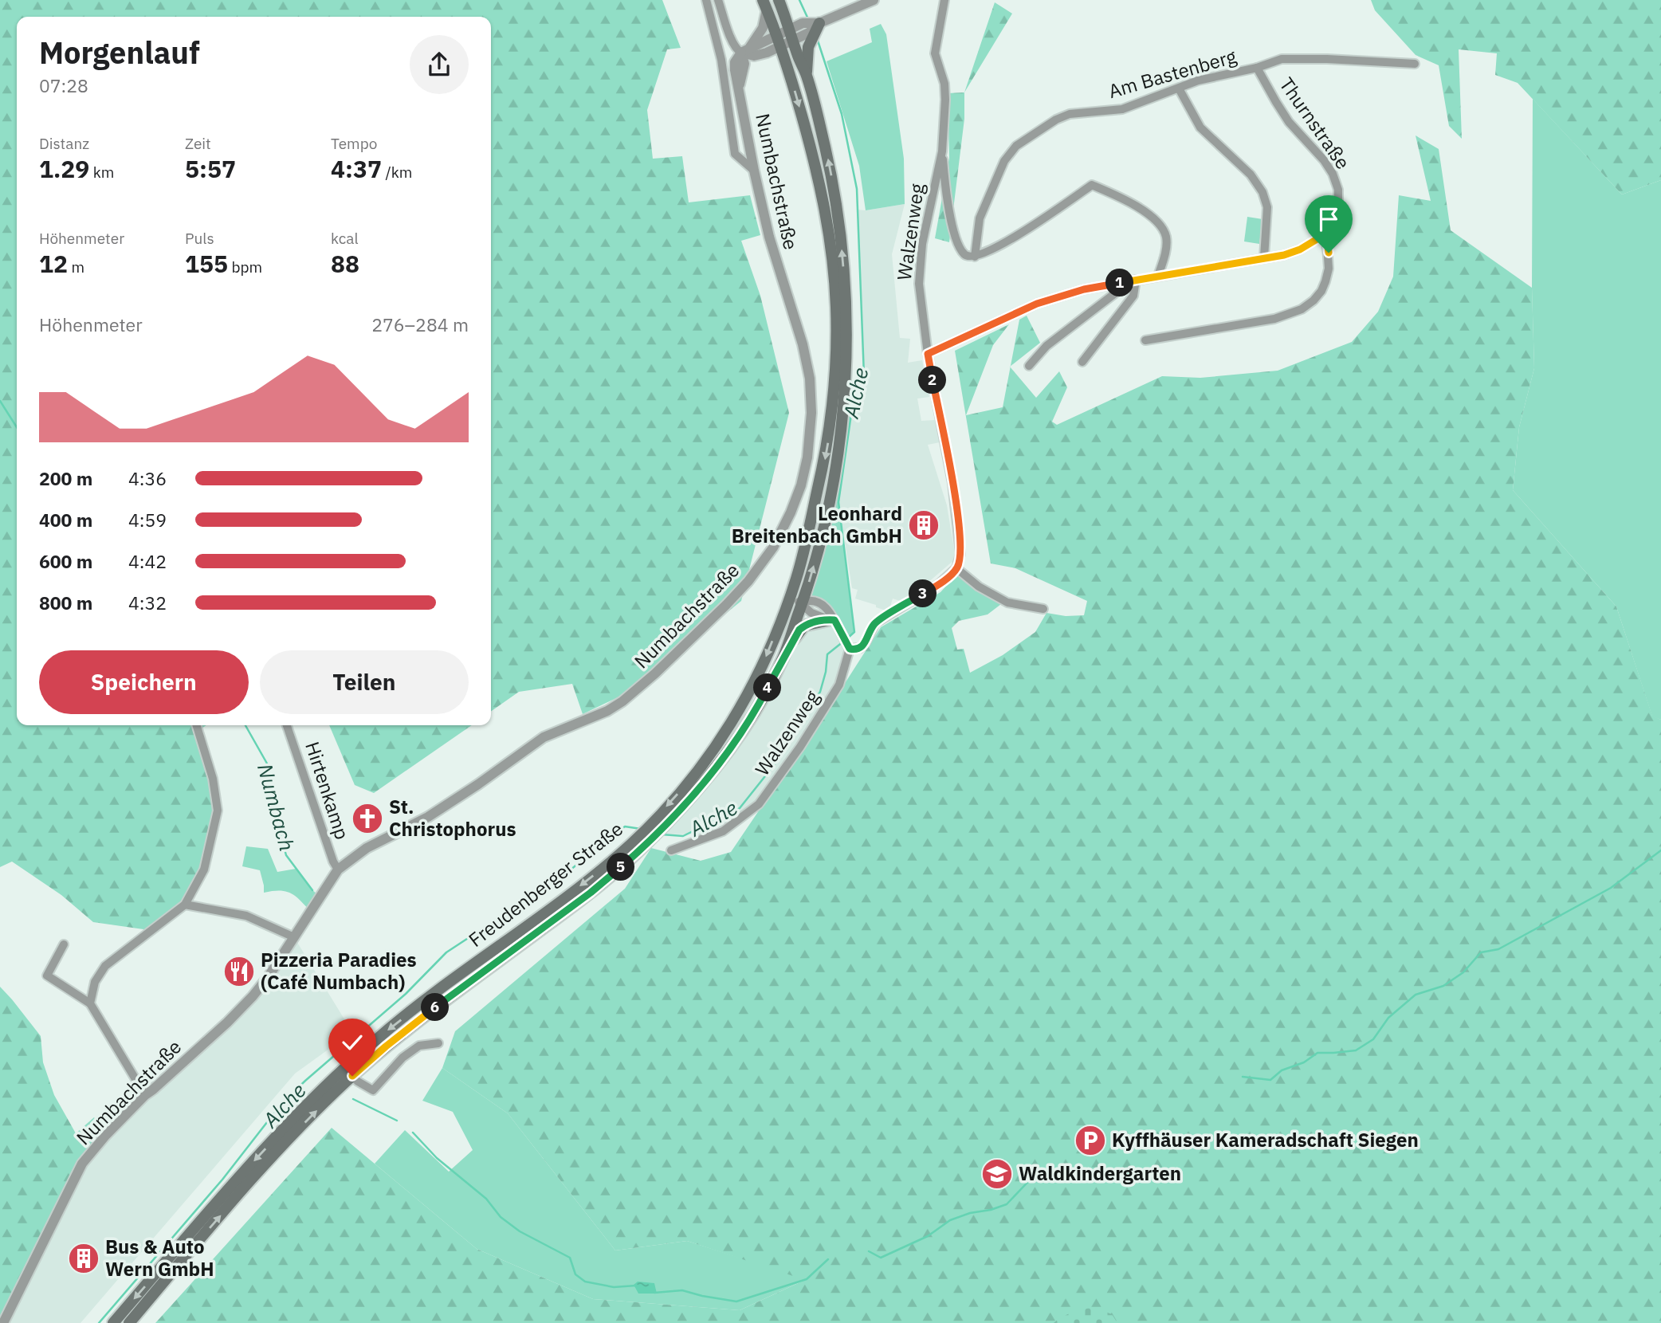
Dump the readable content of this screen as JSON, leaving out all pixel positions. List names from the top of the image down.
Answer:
{
  "streets": {
    "main road": ["Freudenberger Straße"],
    "street": [
      "Am Bastenberg",
      "Thurnstraße",
      "Numbachstraße",
      "Walzenweg",
      "Hirtenkamp"
    ]
  },
  "crossings": [
    ["Am Bastenberg", "Thurnstraße"],
    ["Numbachstraße", "Hirtenkamp"]
  ],
  "water": ["Alche", "Numbach"],
  "places": {
    "building": ["Leonhard Breitenbach GmbH", "Bus & Auto Wern GmbH"],
    "church": ["St. Christophorus"],
    "restaurant": ["Pizzeria Paradies (Café Numbach)"],
    "parking": ["Kyffhäuser Kameradschaft Siegen"],
    "school or university": ["Waldkindergarten"]
  },
  "page": {
    "heading": ["Morgenlauf", "07:28"],
    "stats": [
      ["Distanz", "1.29 km"],
      ["Zeit", "5:57"],
      ["Tempo", "4:37 /km"],
      ["Höhenmeter", "12 m"],
      ["Puls", "155 bpm"],
      ["kcal", "88"]
    ],
    "pins": [
      "1",
      "2",
      "3",
      "4",
      "5",
      "6"
    ],
    "chart": ["Höhenmeter", "276–284 m"],
    "list": [
      {
        "name": "200 m",
        "note": "4:36"
      },
      {
        "name": "400 m",
        "note": "4:59"
      },
      {
        "name": "600 m",
        "note": "4:42"
      },
      {
        "name": "800 m",
        "note": "4:32"
      }
    ],
    "buttons": ["Speichern", "Teilen"]
  }
}
